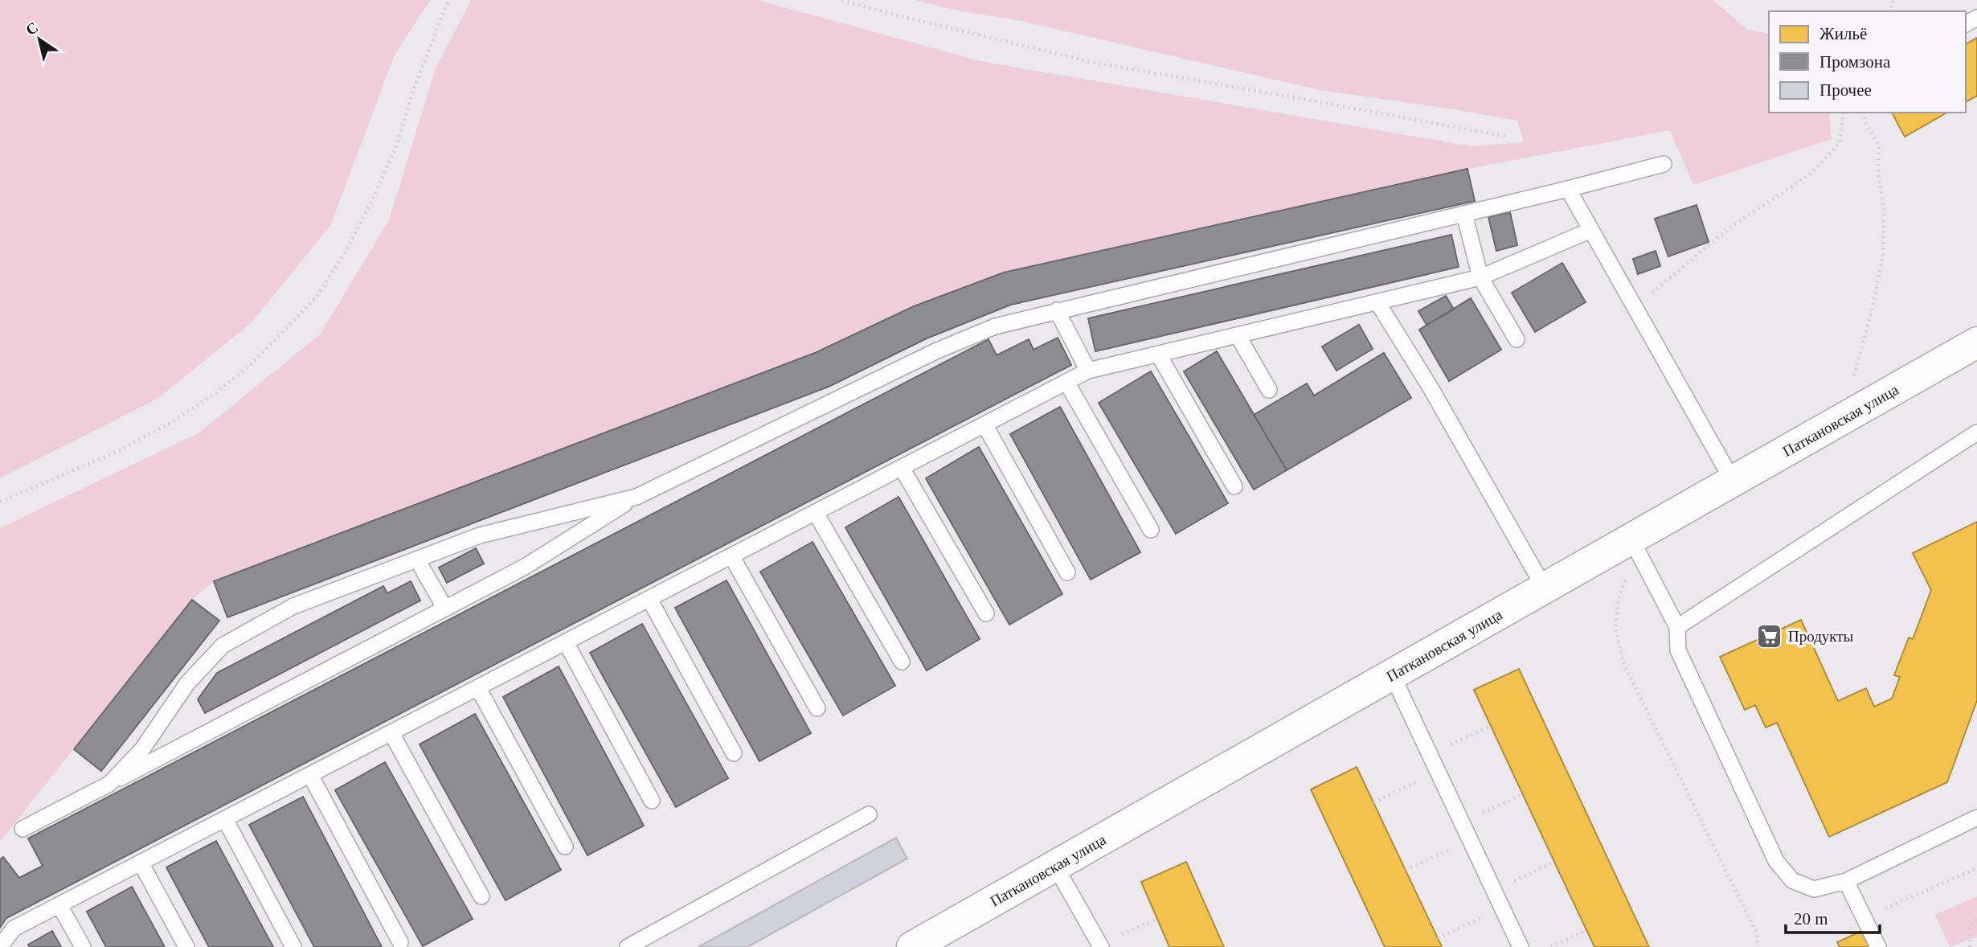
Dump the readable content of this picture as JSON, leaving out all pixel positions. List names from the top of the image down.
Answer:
{
  "streets": {
    "street": ["Паткановская улица"]
  },
  "places": {
    "supermarket": ["Продукты"]
  },
  "legend": ["Жильё", "Промзона", "Прочее"],
  "scale_bar": "20 m",
  "north": "top left"
}
